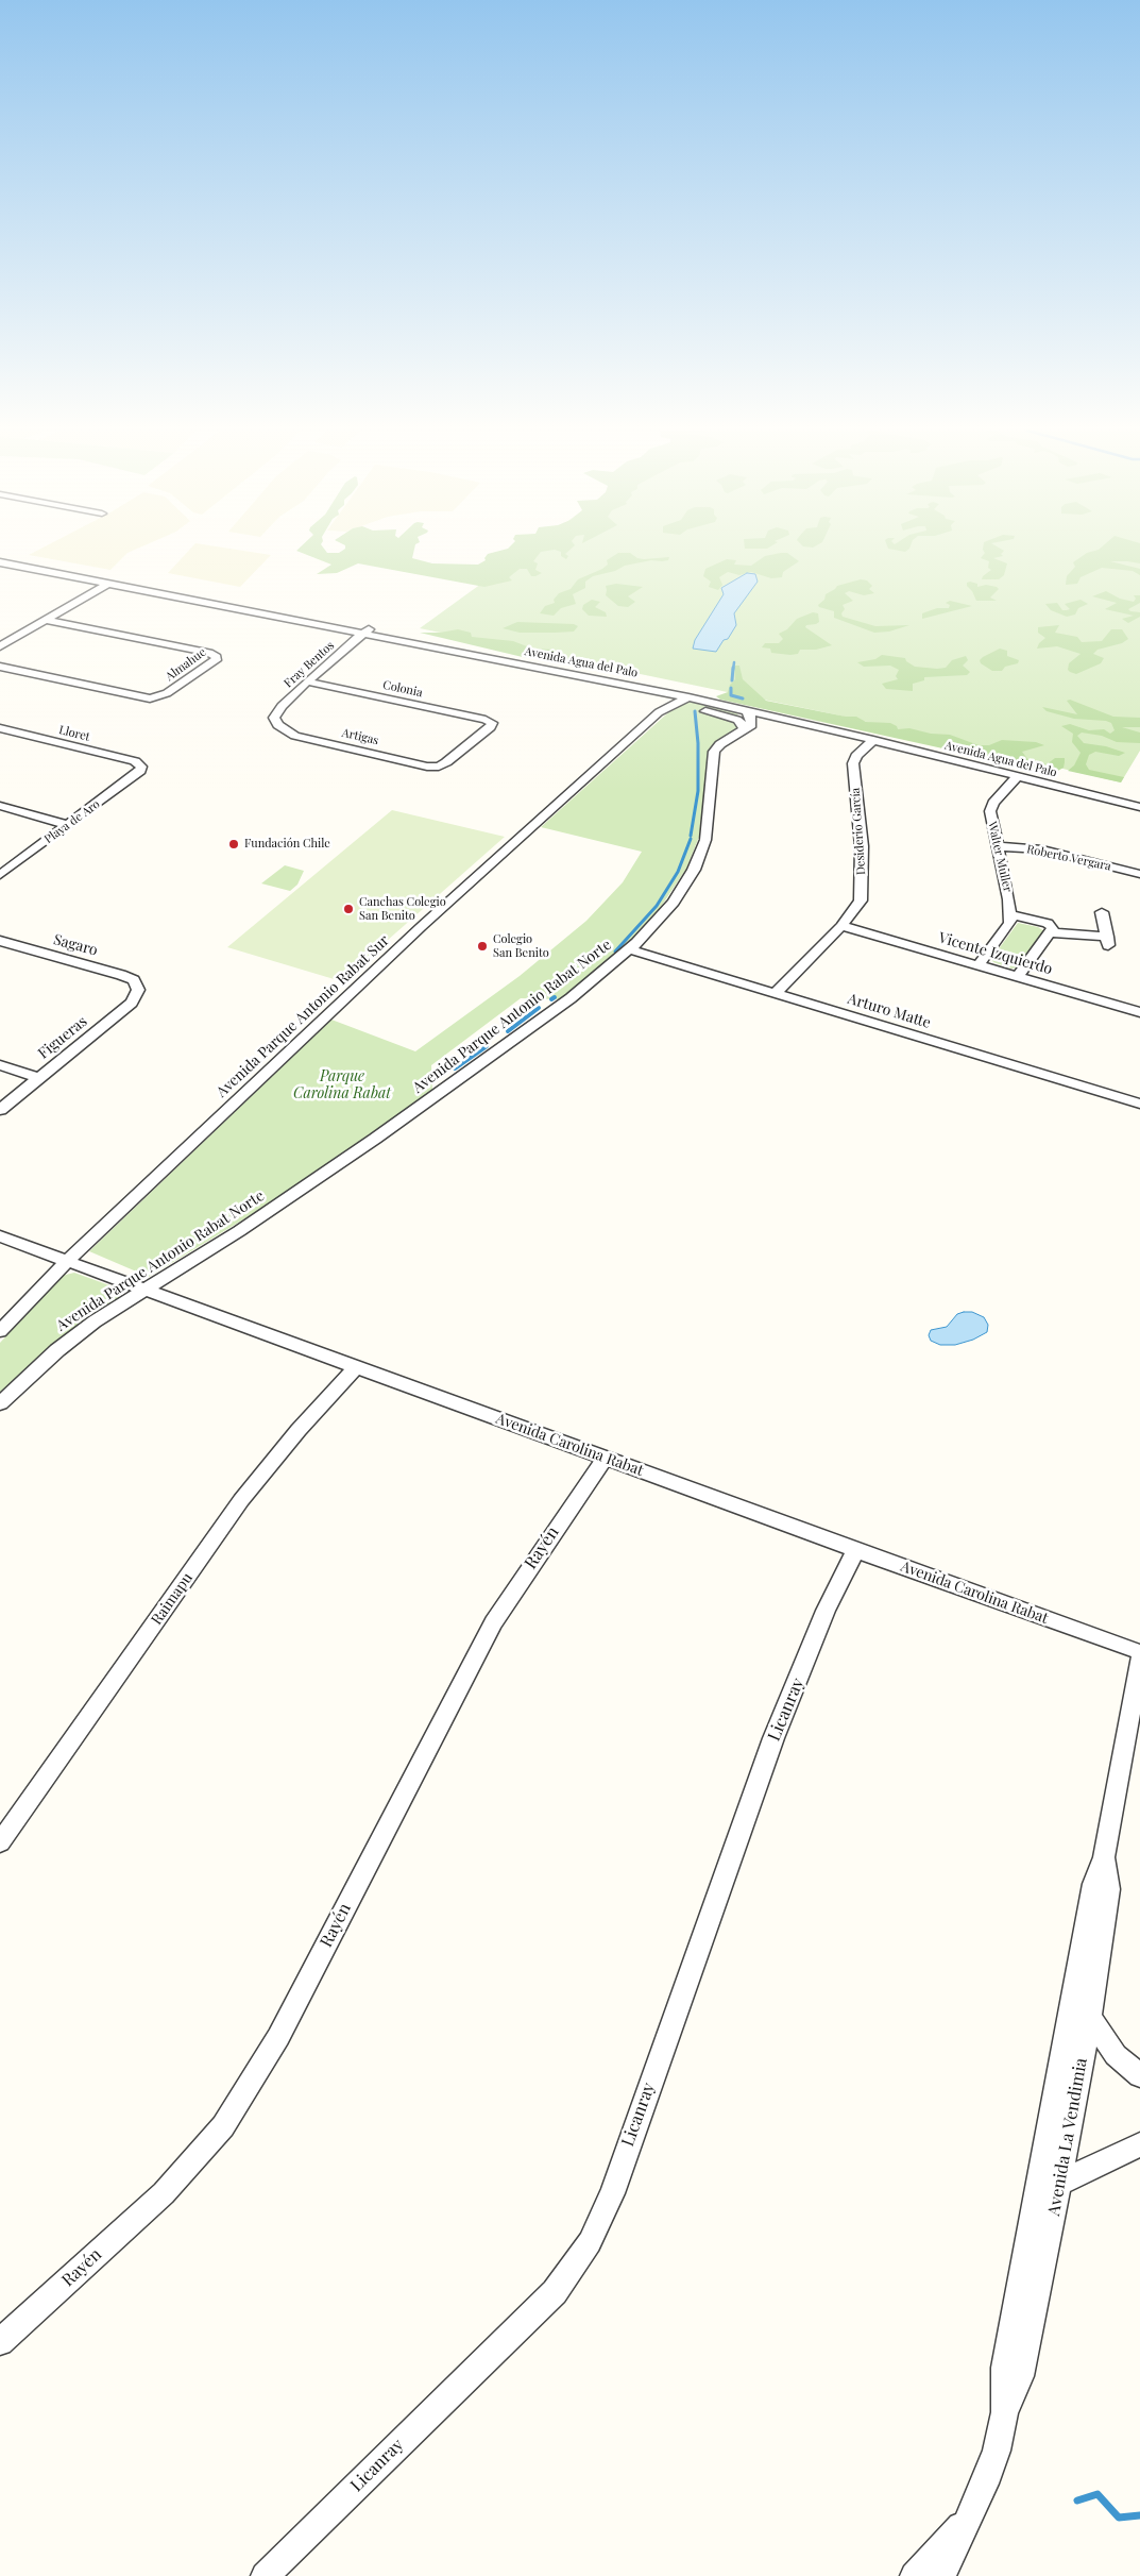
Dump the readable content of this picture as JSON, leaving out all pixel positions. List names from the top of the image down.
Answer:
{
  "streets": {
    "street": [
      "Avenida Agua del Palo",
      "Almahue",
      "Fray Bentos",
      "Colonia",
      "Lloret",
      "Artigas",
      "Playa de Aro",
      "Desiderio García",
      "Walter Muller",
      "Roberto Vergara",
      "Sagaro",
      "Vicente Izquierdo",
      "Arturo Matte",
      "Avenida Parque Antonio Rabat Sur",
      "Avenida Parque Antonio Rabat Norte",
      "Figueras",
      "Avenida Carolina Rabat",
      "Rayén",
      "Raimapu",
      "Licanray",
      "Avenida La Vendimia"
    ]
  },
  "crossings": [
    ["Avenida Agua del Palo", "Fray Bentos"],
    ["Avenida Agua del Palo", "Desiderio García"],
    ["Avenida Agua del Palo", "Walter Muller"],
    ["Avenida Agua del Palo", "Avenida Parque Antonio Rabat Sur"],
    ["Avenida Agua del Palo", "Avenida Parque Antonio Rabat Norte"],
    ["Fray Bentos", "Colonia"],
    ["Fray Bentos", "Artigas"],
    ["Colonia", "Artigas"],
    ["Lloret", "Playa de Aro"],
    ["Desiderio García", "Vicente Izquierdo"],
    ["Desiderio García", "Arturo Matte"],
    ["Walter Muller", "Roberto Vergara"],
    ["Sagaro", "Figueras"],
    ["Arturo Matte", "Avenida Parque Antonio Rabat Norte"],
    ["Avenida Parque Antonio Rabat Sur", "Avenida Carolina Rabat"],
    ["Avenida Parque Antonio Rabat Norte", "Avenida Carolina Rabat"],
    ["Avenida Carolina Rabat", "Rayén"],
    ["Avenida Carolina Rabat", "Raimapu"],
    ["Avenida Carolina Rabat", "Licanray"]
  ],
  "parks": ["Parque Carolina Rabat"],
  "places": ["Fundación Chile", "Canchas Colegio San Benito", "Colegio San Benito"]
}
